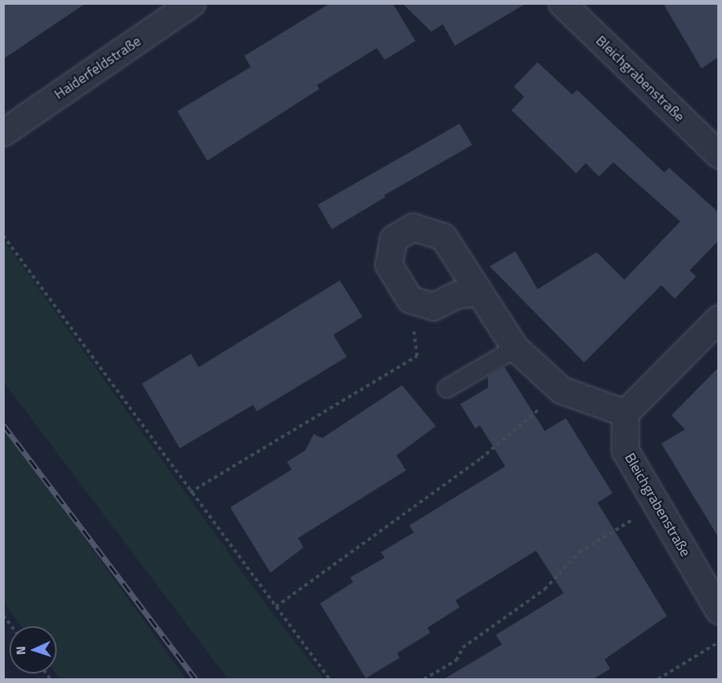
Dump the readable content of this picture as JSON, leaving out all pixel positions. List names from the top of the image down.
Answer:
{
  "streets": {
    "street": ["Haiderfeldstraße", "Bleichgrabenstraße"]
  },
  "north": "left"
}
